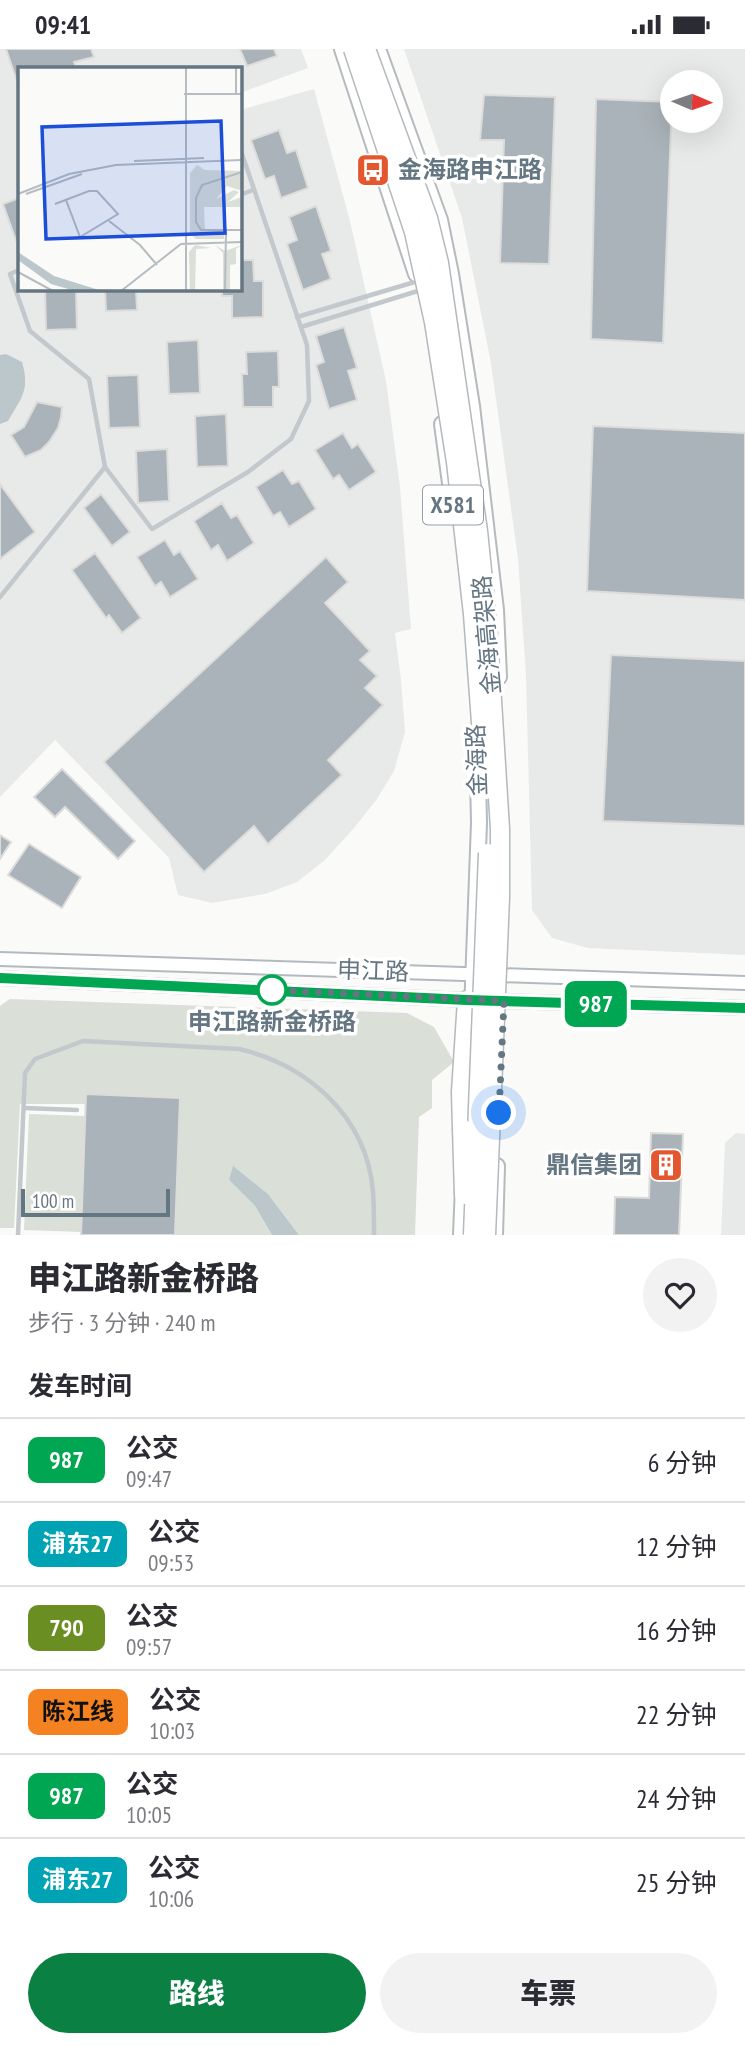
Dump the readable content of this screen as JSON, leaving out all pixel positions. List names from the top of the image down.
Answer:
{
  "streets": {
    "highway": ["金海高架路"],
    "main road": ["X581", "金海路", "申江路"]
  },
  "crossings": [
    ["金海路", "申江路"]
  ],
  "places": {
    "bus stop": ["金海路申江路"],
    "other": ["申江路新金桥路"],
    "building": ["鼎信集团"]
  },
  "lines": ["bus line 987"],
  "scale_bar": "100 m",
  "north": "right",
  "page": {
    "status": "09:41",
    "on_map": "987",
    "scale": "100 m",
    "heading": [
      ["申江路新金桥路", "步行 · 3 分钟 · 240 m"],
      "发车时间"
    ],
    "list": [
      {
        "mark": "987",
        "name": "公交",
        "note": "09:47",
        "value": "6 分钟"
      },
      {
        "mark": "浦东27",
        "name": "公交",
        "note": "09:53",
        "value": "12 分钟"
      },
      {
        "mark": "790",
        "name": "公交",
        "note": "09:57",
        "value": "16 分钟"
      },
      {
        "mark": "陈江线",
        "name": "公交",
        "note": "10:03",
        "value": "22 分钟"
      },
      {
        "mark": "987",
        "name": "公交",
        "note": "10:05",
        "value": "24 分钟"
      },
      {
        "mark": "浦东27",
        "name": "公交",
        "note": "10:06",
        "value": "25 分钟"
      }
    ],
    "buttons": ["路线", "车票"]
  }
}
